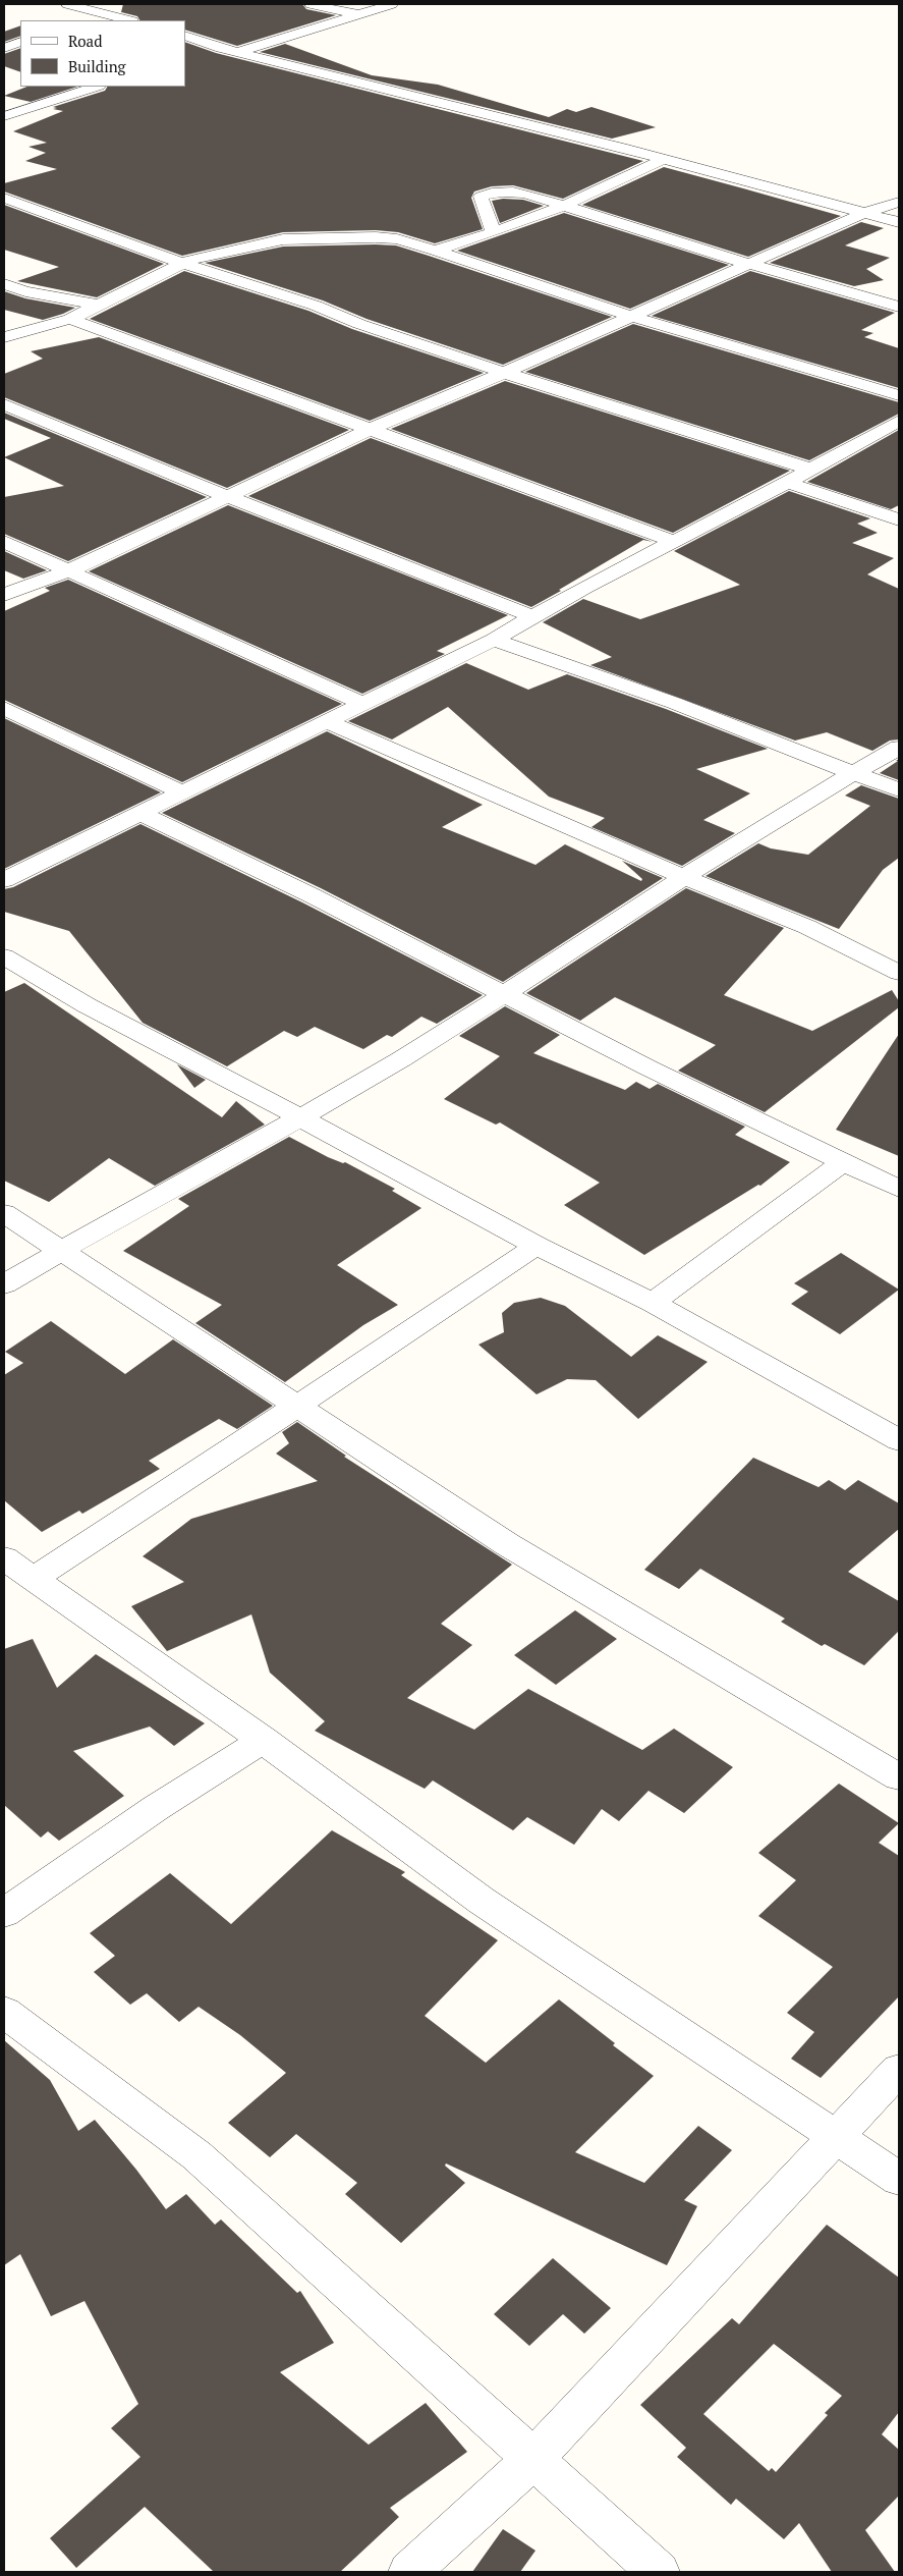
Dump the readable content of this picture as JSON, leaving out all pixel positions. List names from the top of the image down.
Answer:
{
  "legend": ["Road", "Building"]
}
